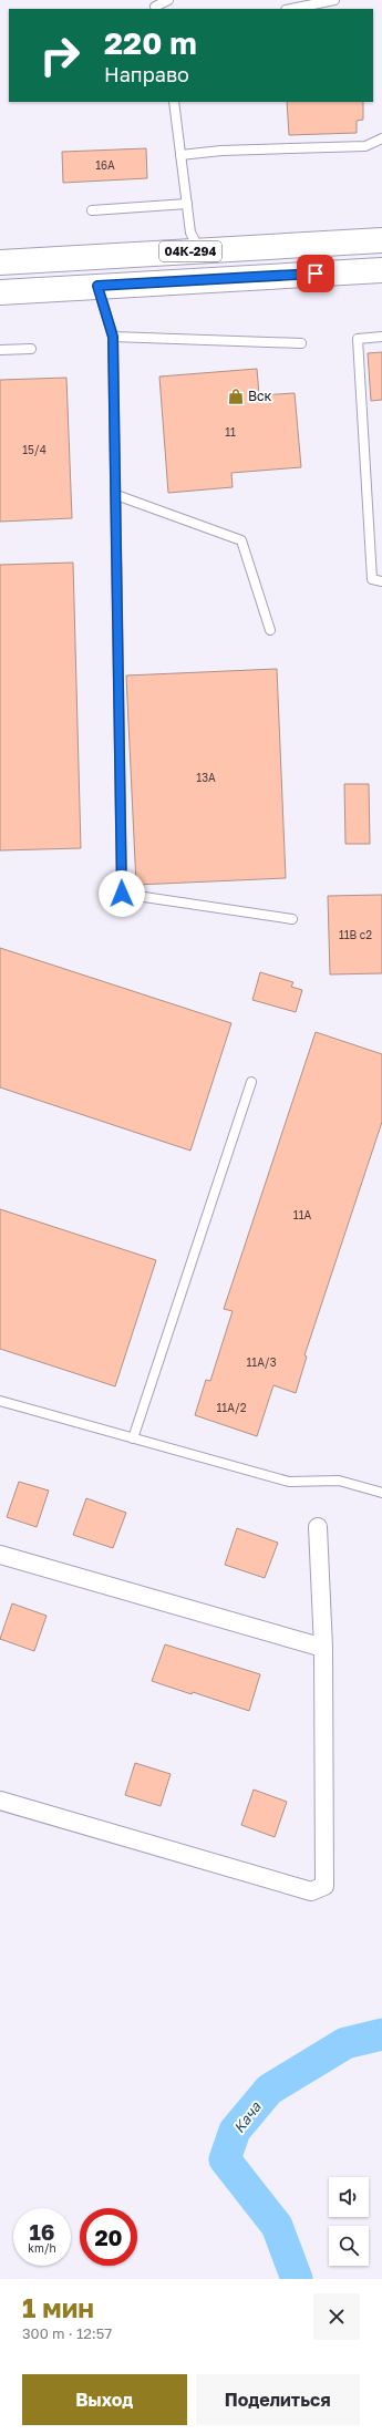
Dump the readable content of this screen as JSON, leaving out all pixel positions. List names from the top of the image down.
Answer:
{
  "streets": {
    "highway": ["04К-294"]
  },
  "water": ["Кача"],
  "places": {
    "shop": ["Вск"]
  },
  "house_numbers": [
    "16А",
    "11",
    "15/4",
    "13А",
    "11В с2",
    "11А",
    "11А/3",
    "11А/2"
  ],
  "page": {
    "turn": ["220 m", "Направо"],
    "speed": "16 km/h",
    "limit": "20",
    "heading": ["1 мин", "300 m · 12:57"],
    "buttons": ["Выход", "Поделиться"]
  }
}
